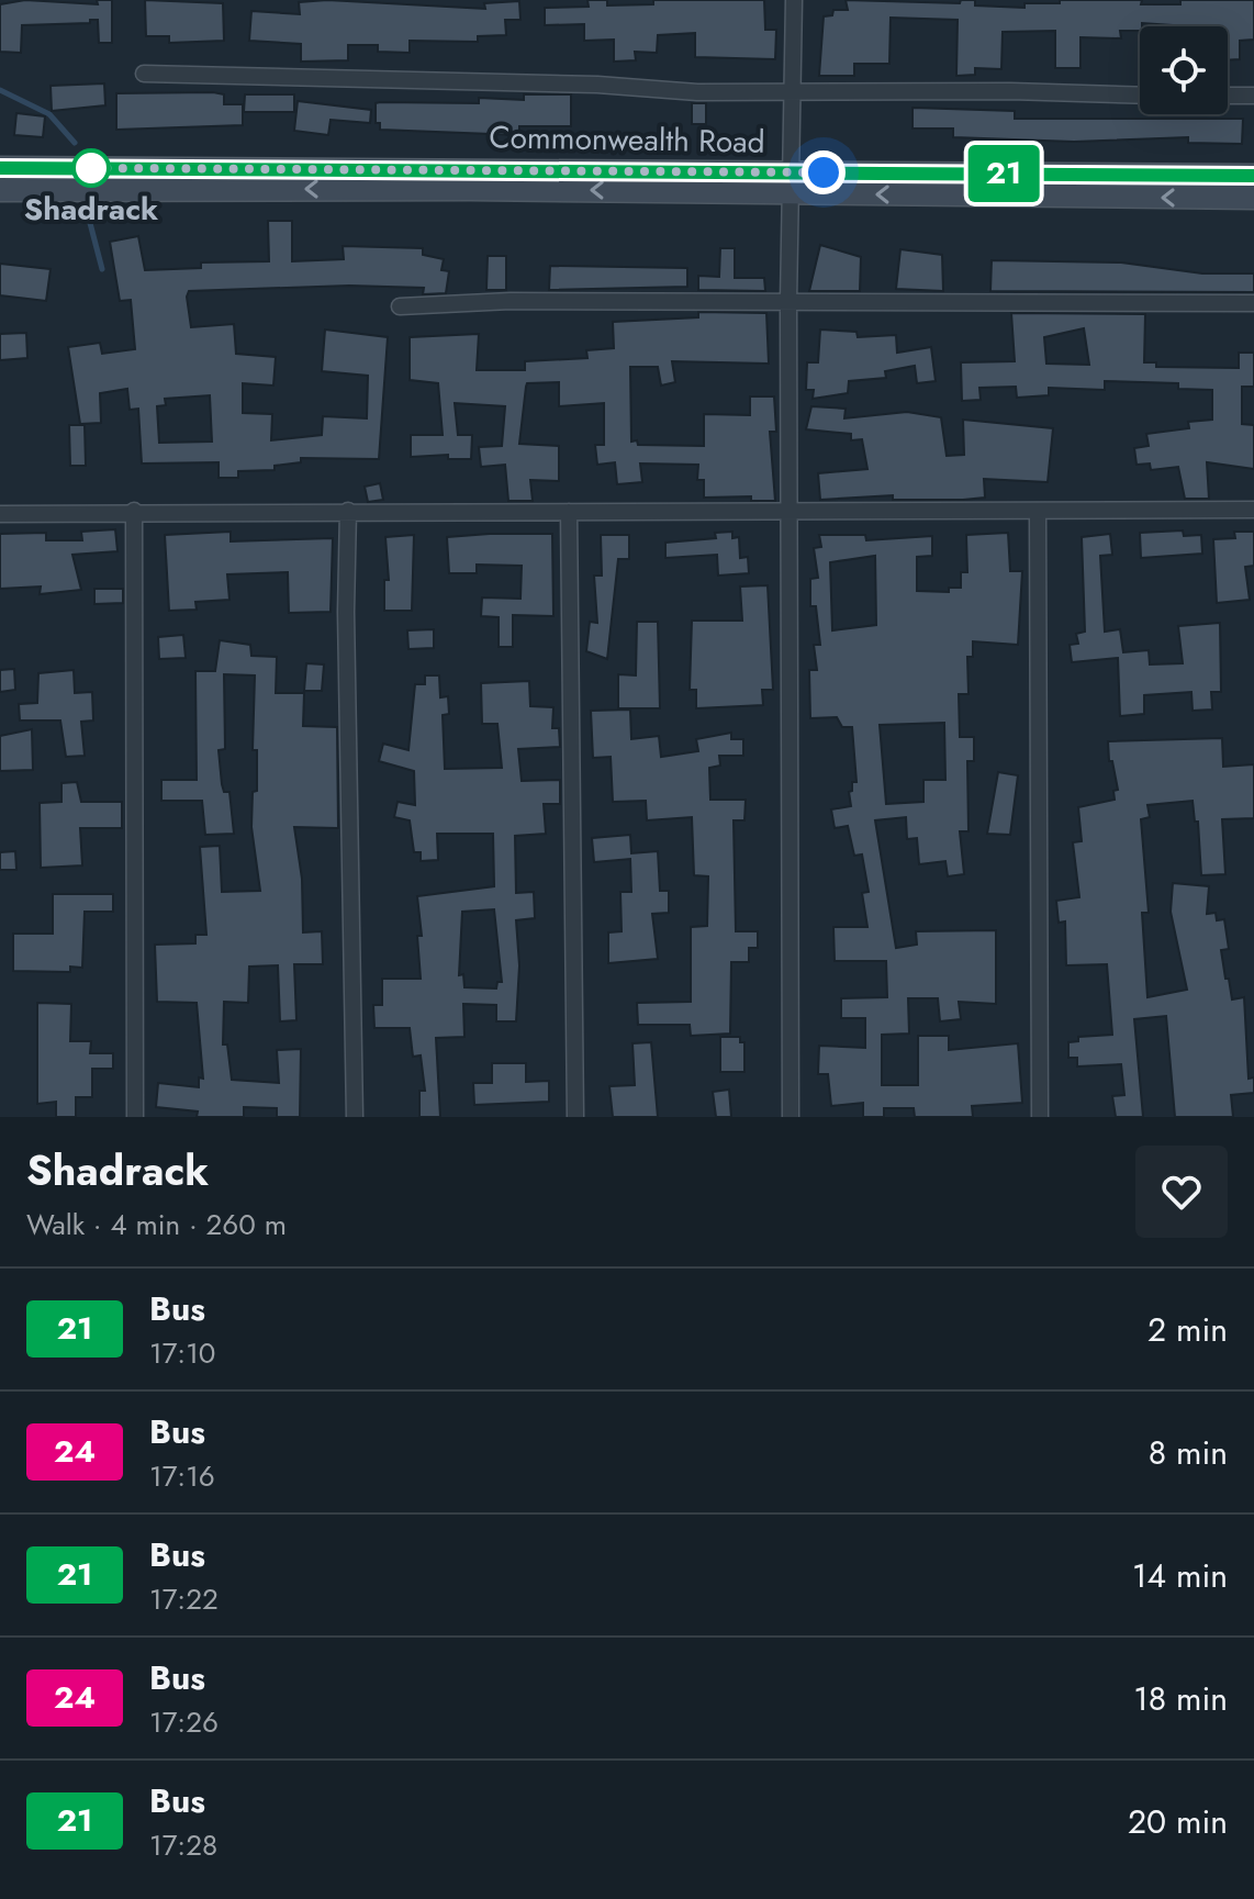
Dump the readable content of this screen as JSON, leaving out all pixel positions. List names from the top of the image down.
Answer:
{
  "streets": {
    "main road": ["Commonwealth Road"]
  },
  "places": ["Shadrack"],
  "lines": ["bus line 21"],
  "page": {
    "on_map": "21",
    "heading": ["Shadrack", "Walk · 4 min · 260 m"],
    "list": [
      {
        "mark": "21",
        "name": "Bus",
        "note": "17:10",
        "value": "2 min"
      },
      {
        "mark": "24",
        "name": "Bus",
        "note": "17:16",
        "value": "8 min"
      },
      {
        "mark": "21",
        "name": "Bus",
        "note": "17:22",
        "value": "14 min"
      },
      {
        "mark": "24",
        "name": "Bus",
        "note": "17:26",
        "value": "18 min"
      },
      {
        "mark": "21",
        "name": "Bus",
        "note": "17:28",
        "value": "20 min"
      }
    ]
  }
}
